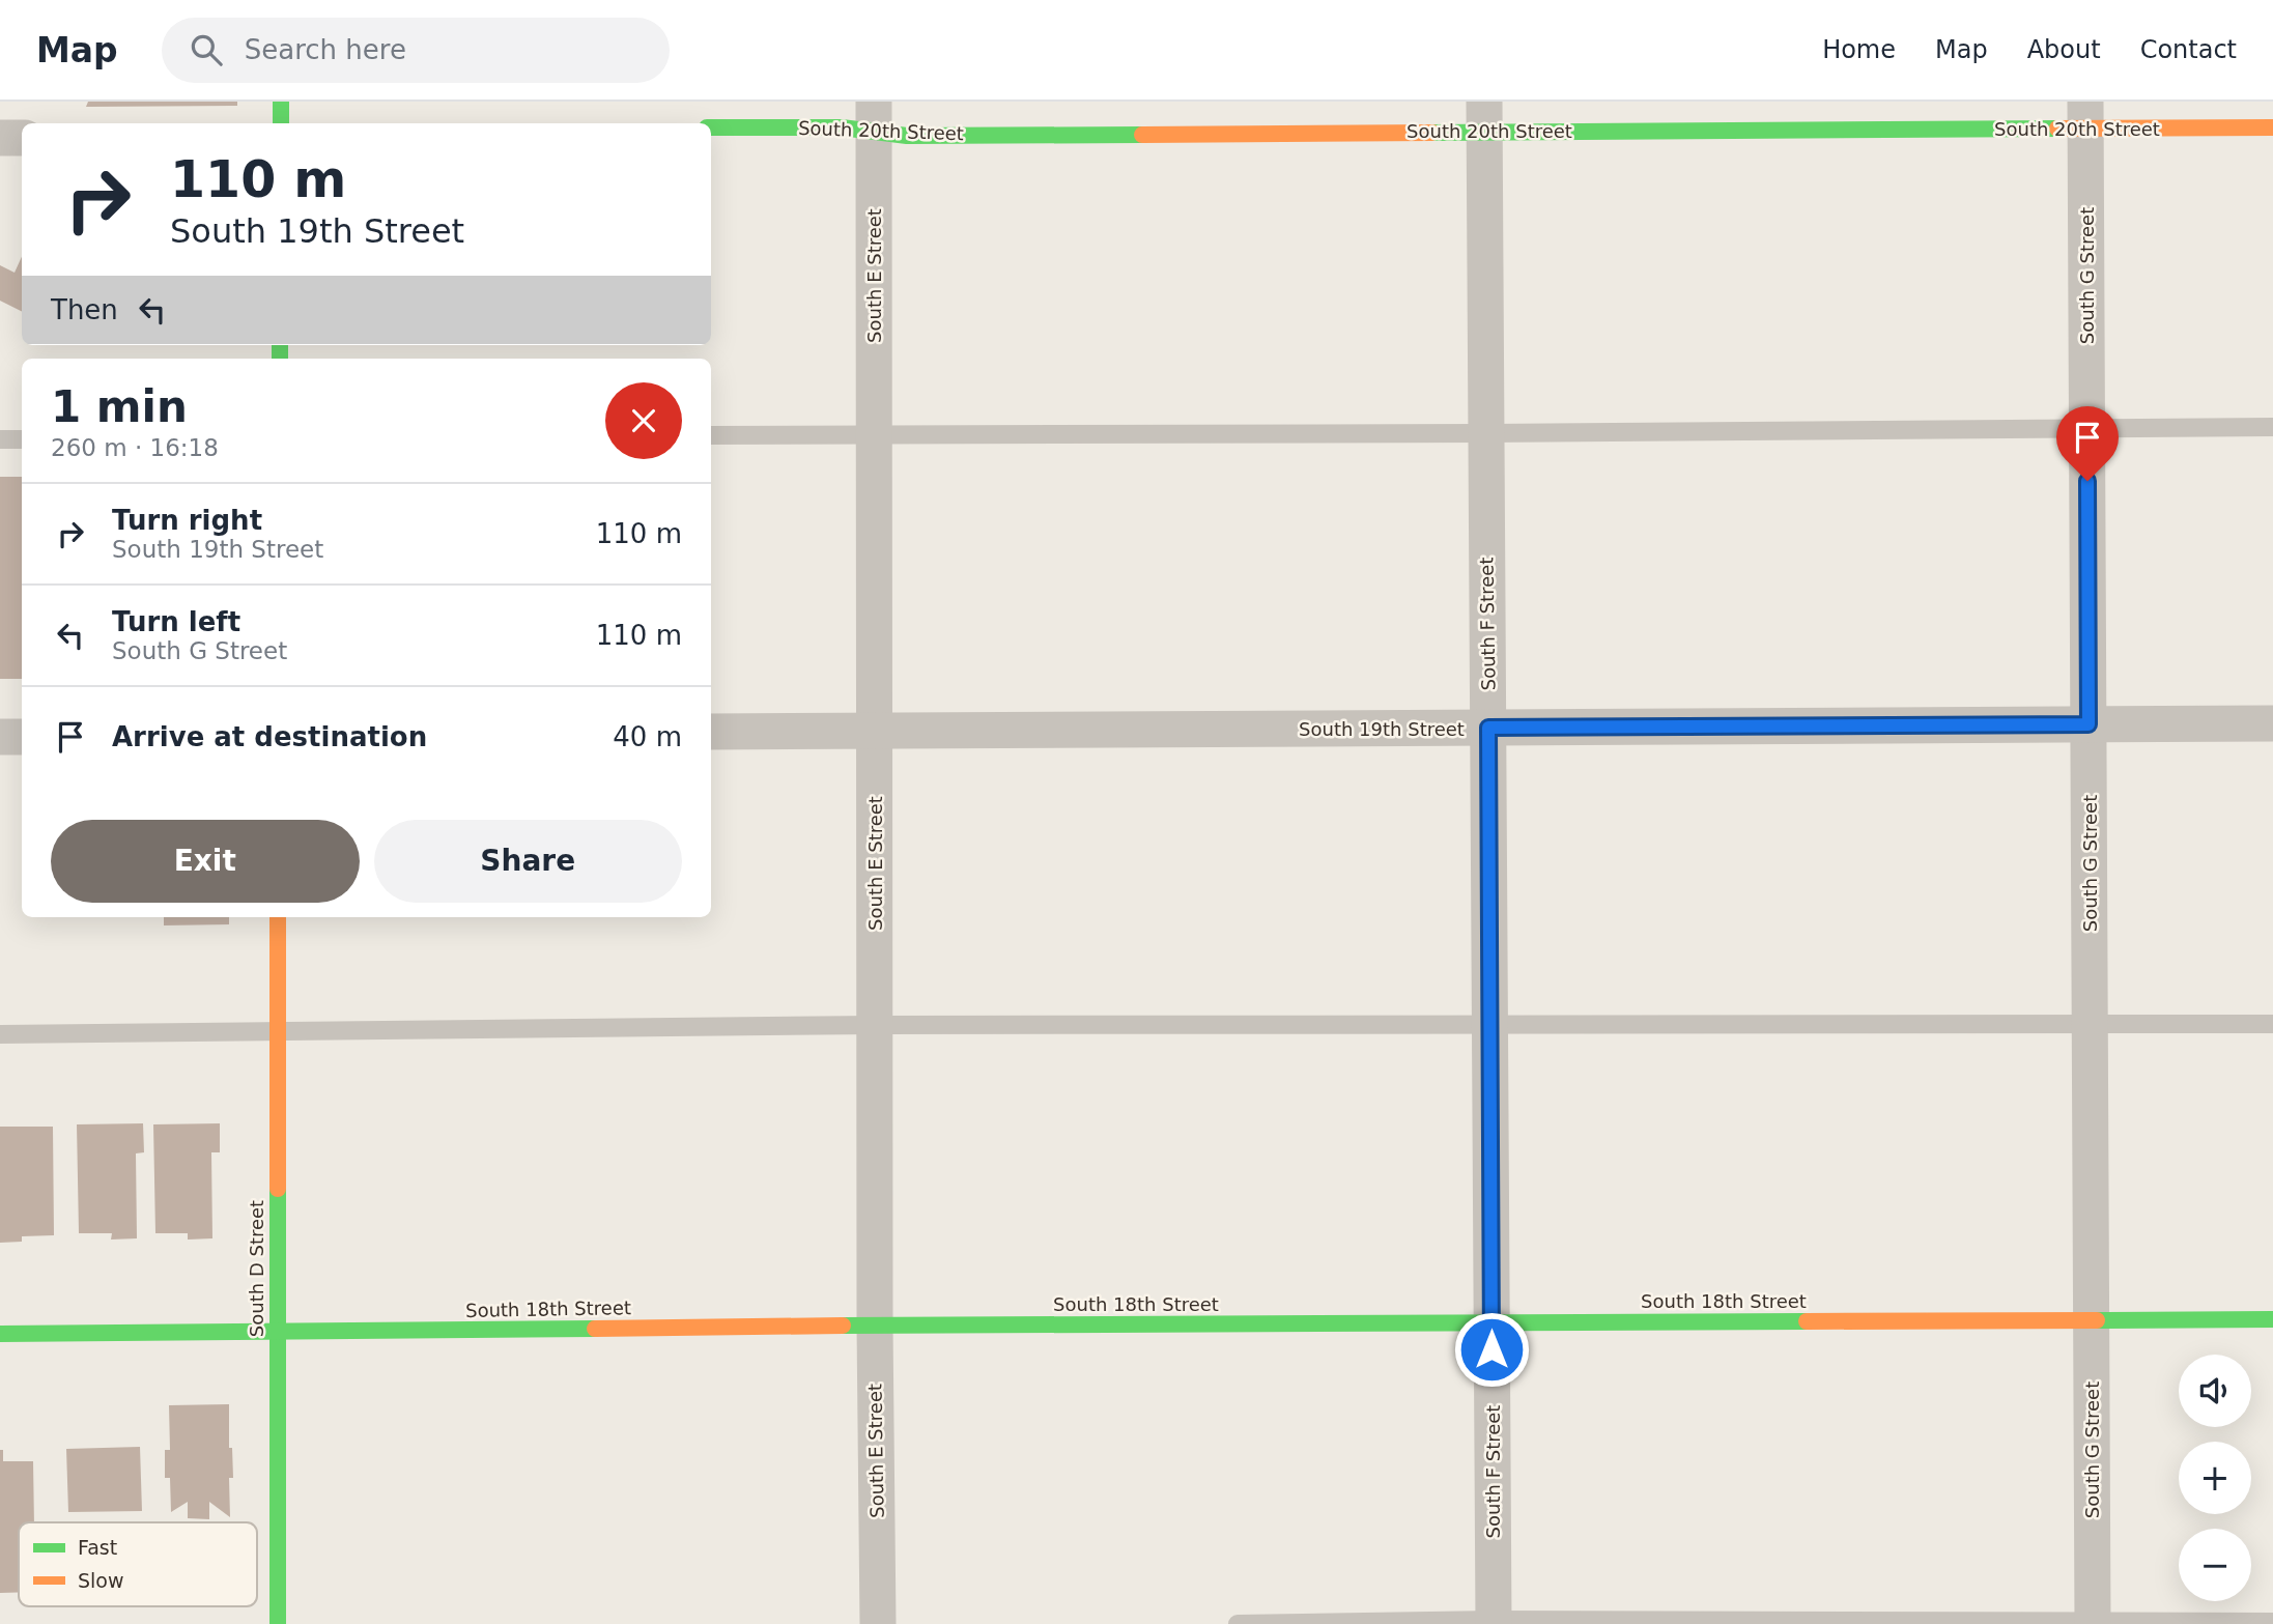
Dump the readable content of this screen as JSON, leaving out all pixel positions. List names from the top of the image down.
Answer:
{
  "streets": {
    "street": [
      "South 20th Street",
      "South E Street",
      "South G Street",
      "South F Street",
      "South 19th Street",
      "South D Street",
      "South 18th Street"
    ]
  },
  "crossings": [
    ["South 20th Street", "South E Street"],
    ["South 20th Street", "South G Street"],
    ["South 20th Street", "South F Street"],
    ["South E Street", "South 19th Street"],
    ["South E Street", "South 18th Street"],
    ["South G Street", "South 19th Street"],
    ["South G Street", "South 18th Street"],
    ["South F Street", "South 19th Street"],
    ["South F Street", "South 18th Street"],
    ["South D Street", "South 18th Street"]
  ],
  "legend": ["Fast", "Slow"],
  "page": {
    "header": "Map",
    "search": "Search here",
    "nav": [
      "Home",
      "Map",
      "About",
      "Contact"
    ],
    "turn": ["110 m", "South 19th Street"],
    "then": "Then",
    "heading": ["1 min", "260 m · 16:18"],
    "list": [
      {
        "name": "Turn right",
        "note": "South 19th Street",
        "value": "110 m"
      },
      {
        "name": "Turn left",
        "note": "South G Street",
        "value": "110 m"
      },
      {
        "name": "Arrive at destination",
        "value": "40 m"
      }
    ],
    "buttons": ["Exit", "Share"],
    "map_buttons": ["+", "−"]
  }
}
